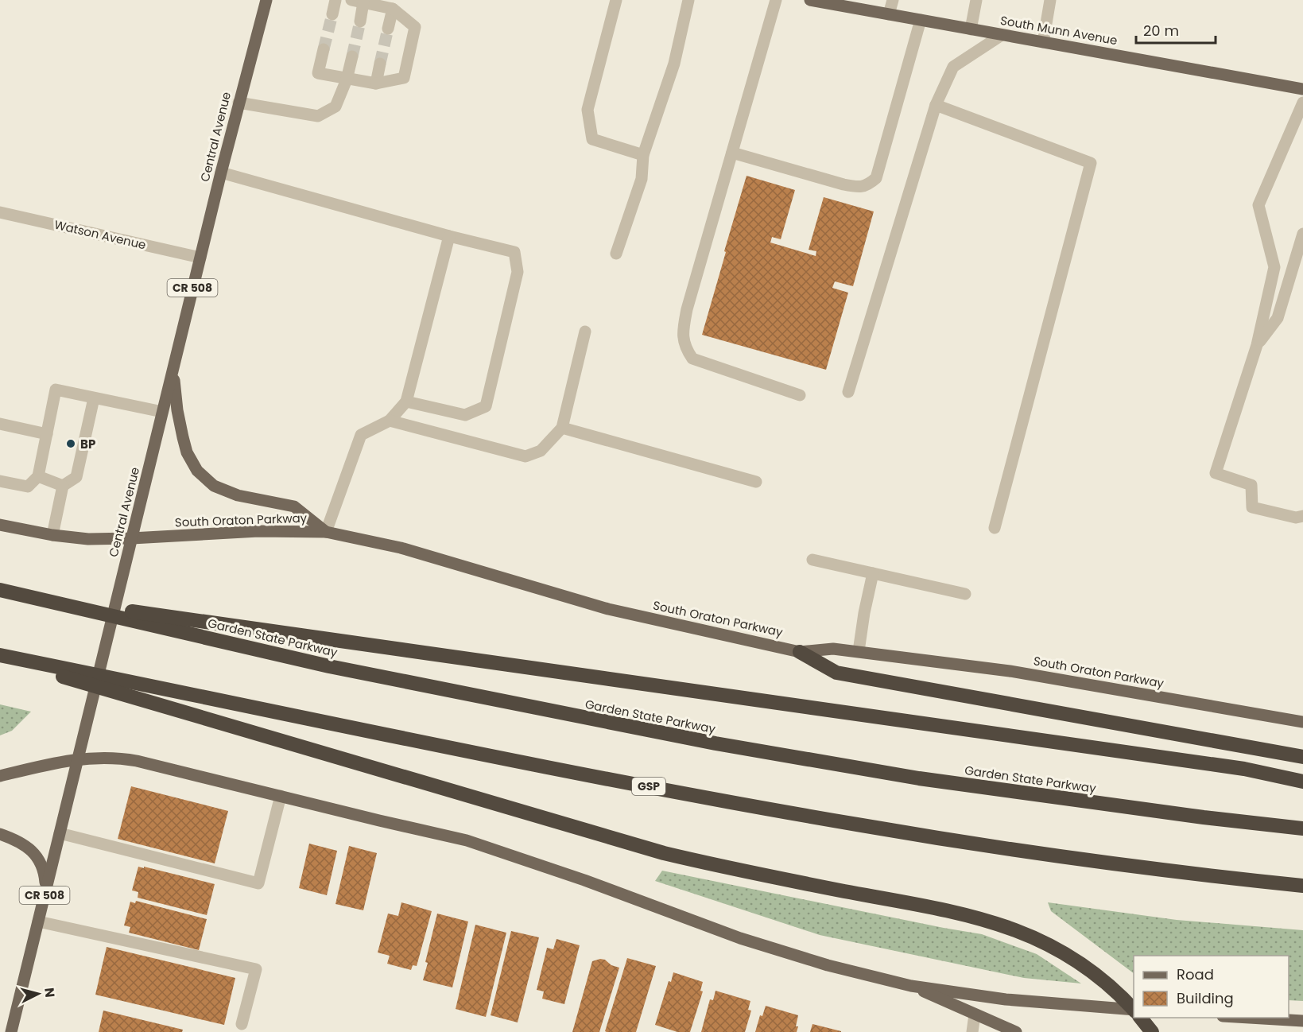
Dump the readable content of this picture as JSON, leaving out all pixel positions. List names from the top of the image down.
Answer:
{
  "streets": {
    "highway": ["Garden State Parkway", "GSP"],
    "main road": [
      "South Munn Avenue",
      "Central Avenue",
      "CR 508",
      "South Oraton Parkway"
    ],
    "street": ["Watson Avenue"]
  },
  "crossings": [
    ["Central Avenue", "Watson Avenue"],
    ["Central Avenue", "South Oraton Parkway"]
  ],
  "places": ["BP"],
  "legend": ["Road", "Building"],
  "scale_bar": "20 m",
  "north": "right"
}
